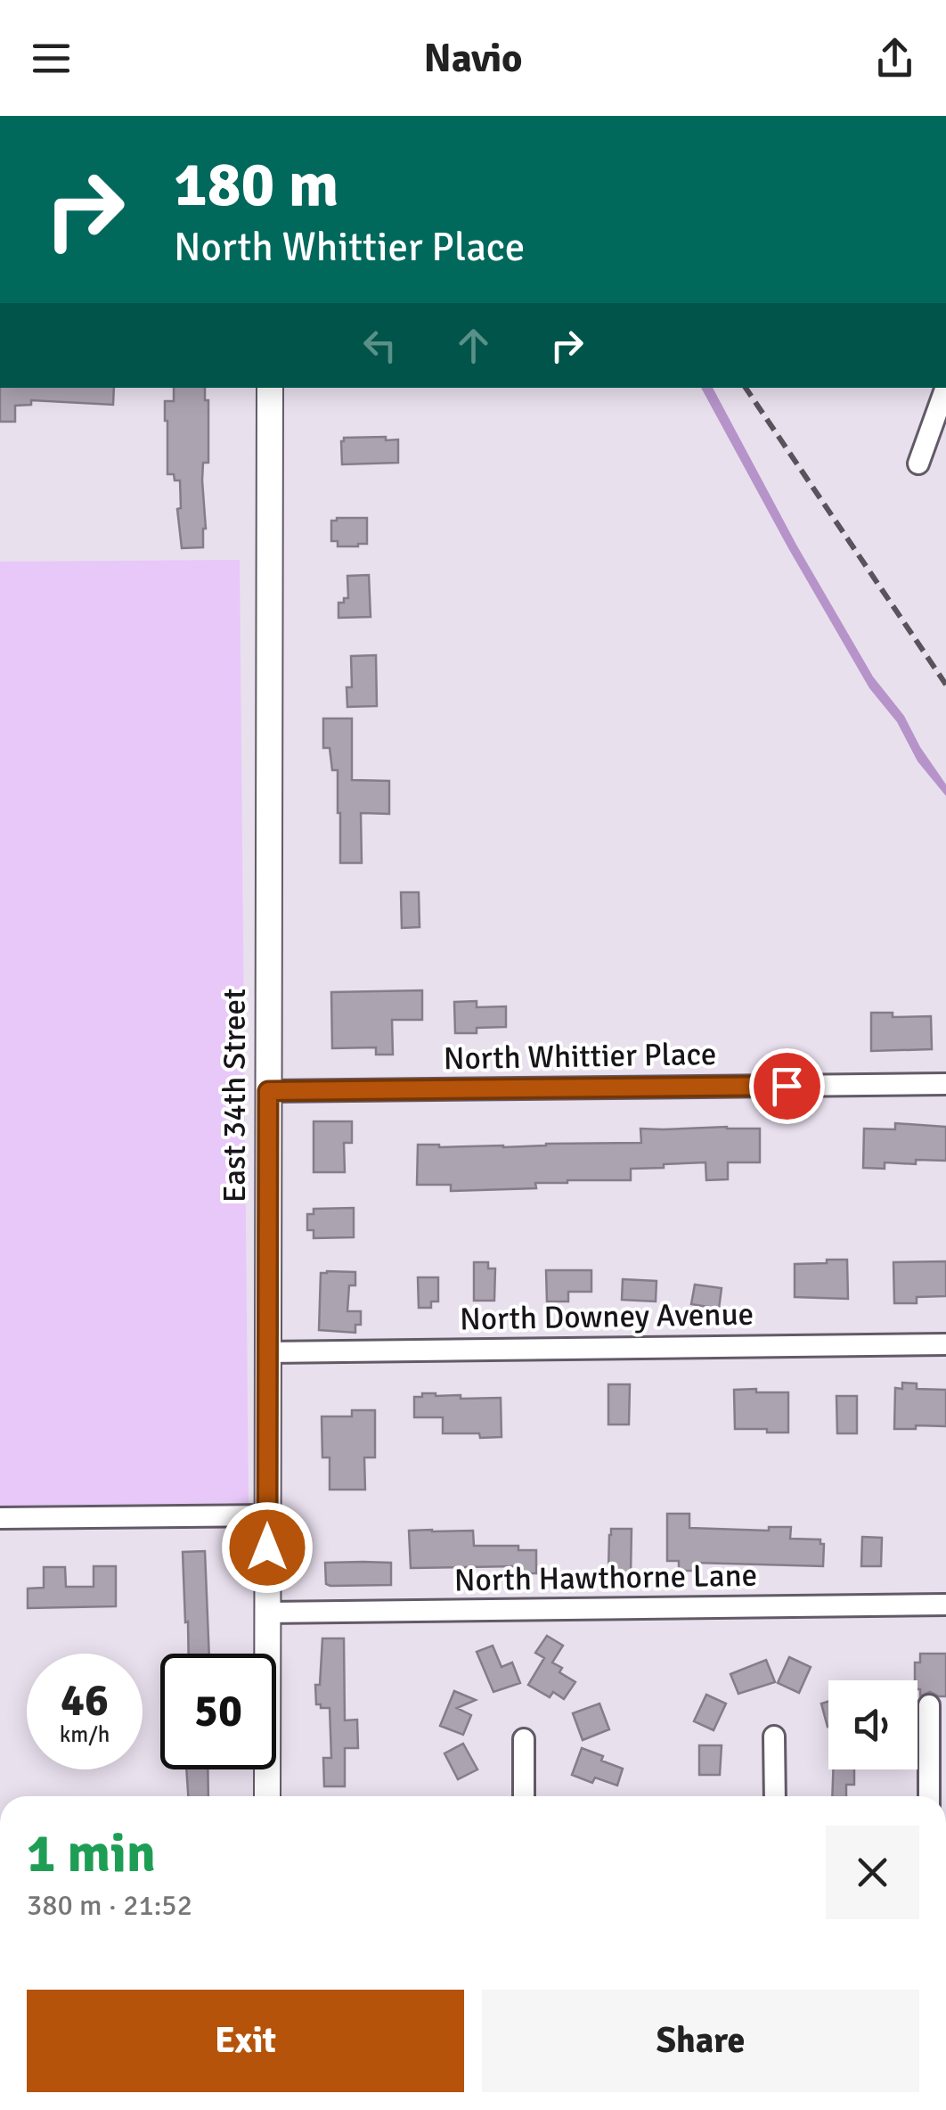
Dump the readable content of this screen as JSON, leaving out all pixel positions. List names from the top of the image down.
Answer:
{
  "streets": {
    "main road": ["East 34th Street"],
    "street": ["North Whittier Place", "North Downey Avenue", "North Hawthorne Lane"]
  },
  "crossings": [
    ["North Whittier Place", "East 34th Street"],
    ["East 34th Street", "North Downey Avenue"],
    ["East 34th Street", "North Hawthorne Lane"]
  ],
  "page": {
    "header": "Navio",
    "turn": ["180 m", "North Whittier Place"],
    "speed": "46 km/h",
    "limit": "50",
    "heading": ["1 min", "380 m · 21:52"],
    "buttons": ["Exit", "Share"]
  }
}
